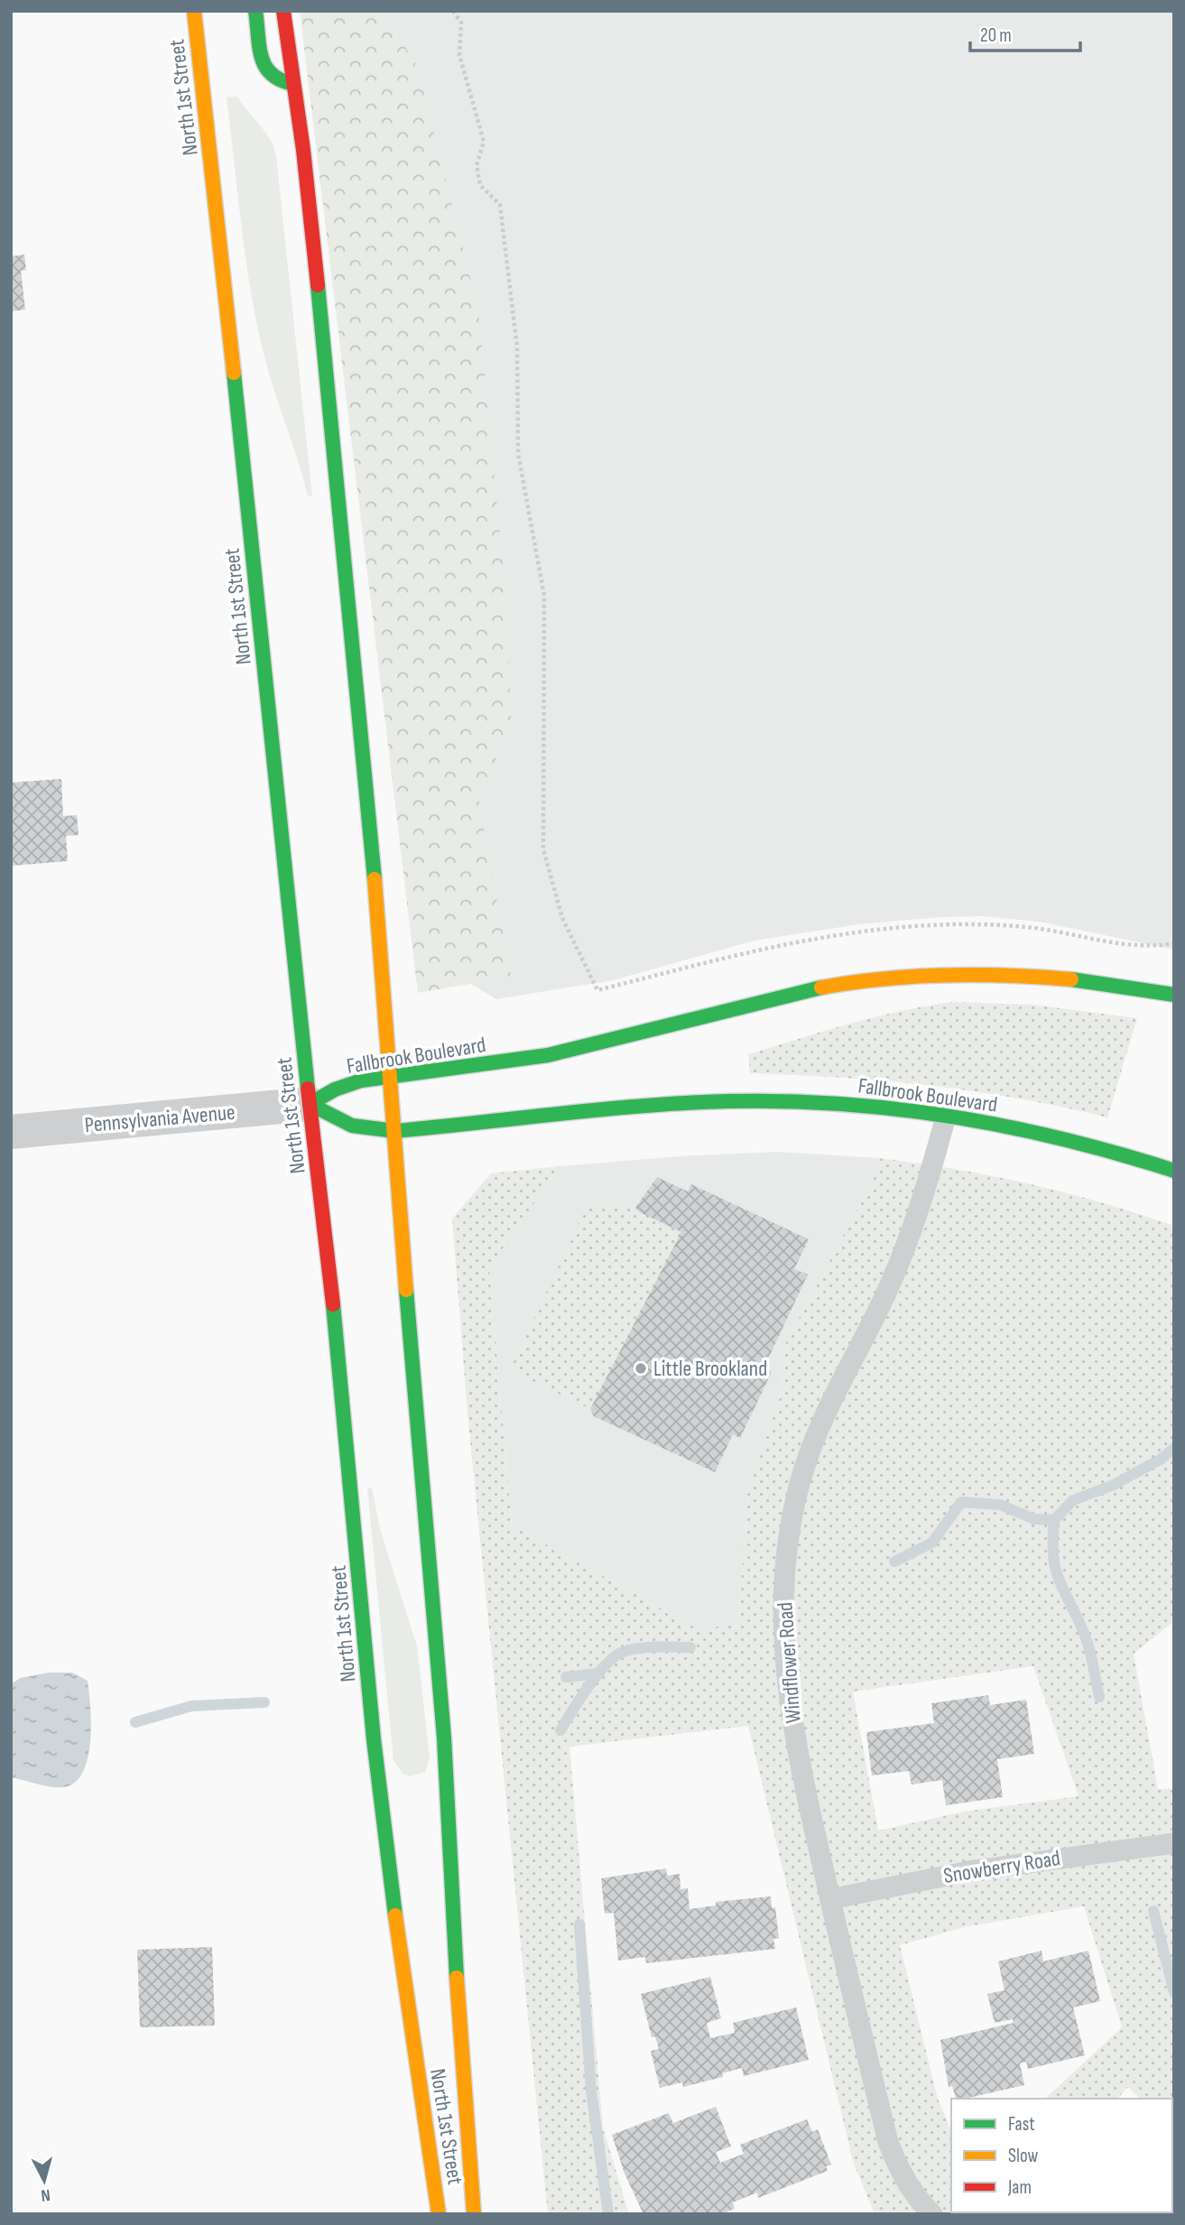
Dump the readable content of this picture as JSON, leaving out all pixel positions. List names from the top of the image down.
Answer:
{
  "streets": {
    "main road": ["North 1st Street", "Fallbrook Boulevard"],
    "street": ["Pennsylvania Avenue"],
    "lane": ["Windflower Road", "Snowberry Road"]
  },
  "crossings": [
    ["North 1st Street", "Fallbrook Boulevard"],
    ["North 1st Street", "Pennsylvania Avenue"],
    ["Fallbrook Boulevard", "Pennsylvania Avenue"],
    ["Fallbrook Boulevard", "Windflower Road"],
    ["Windflower Road", "Snowberry Road"]
  ],
  "places": ["Little Brookland"],
  "legend": ["Fast", "Slow", "Jam"],
  "scale_bar": "20 m",
  "north": "bottom"
}
